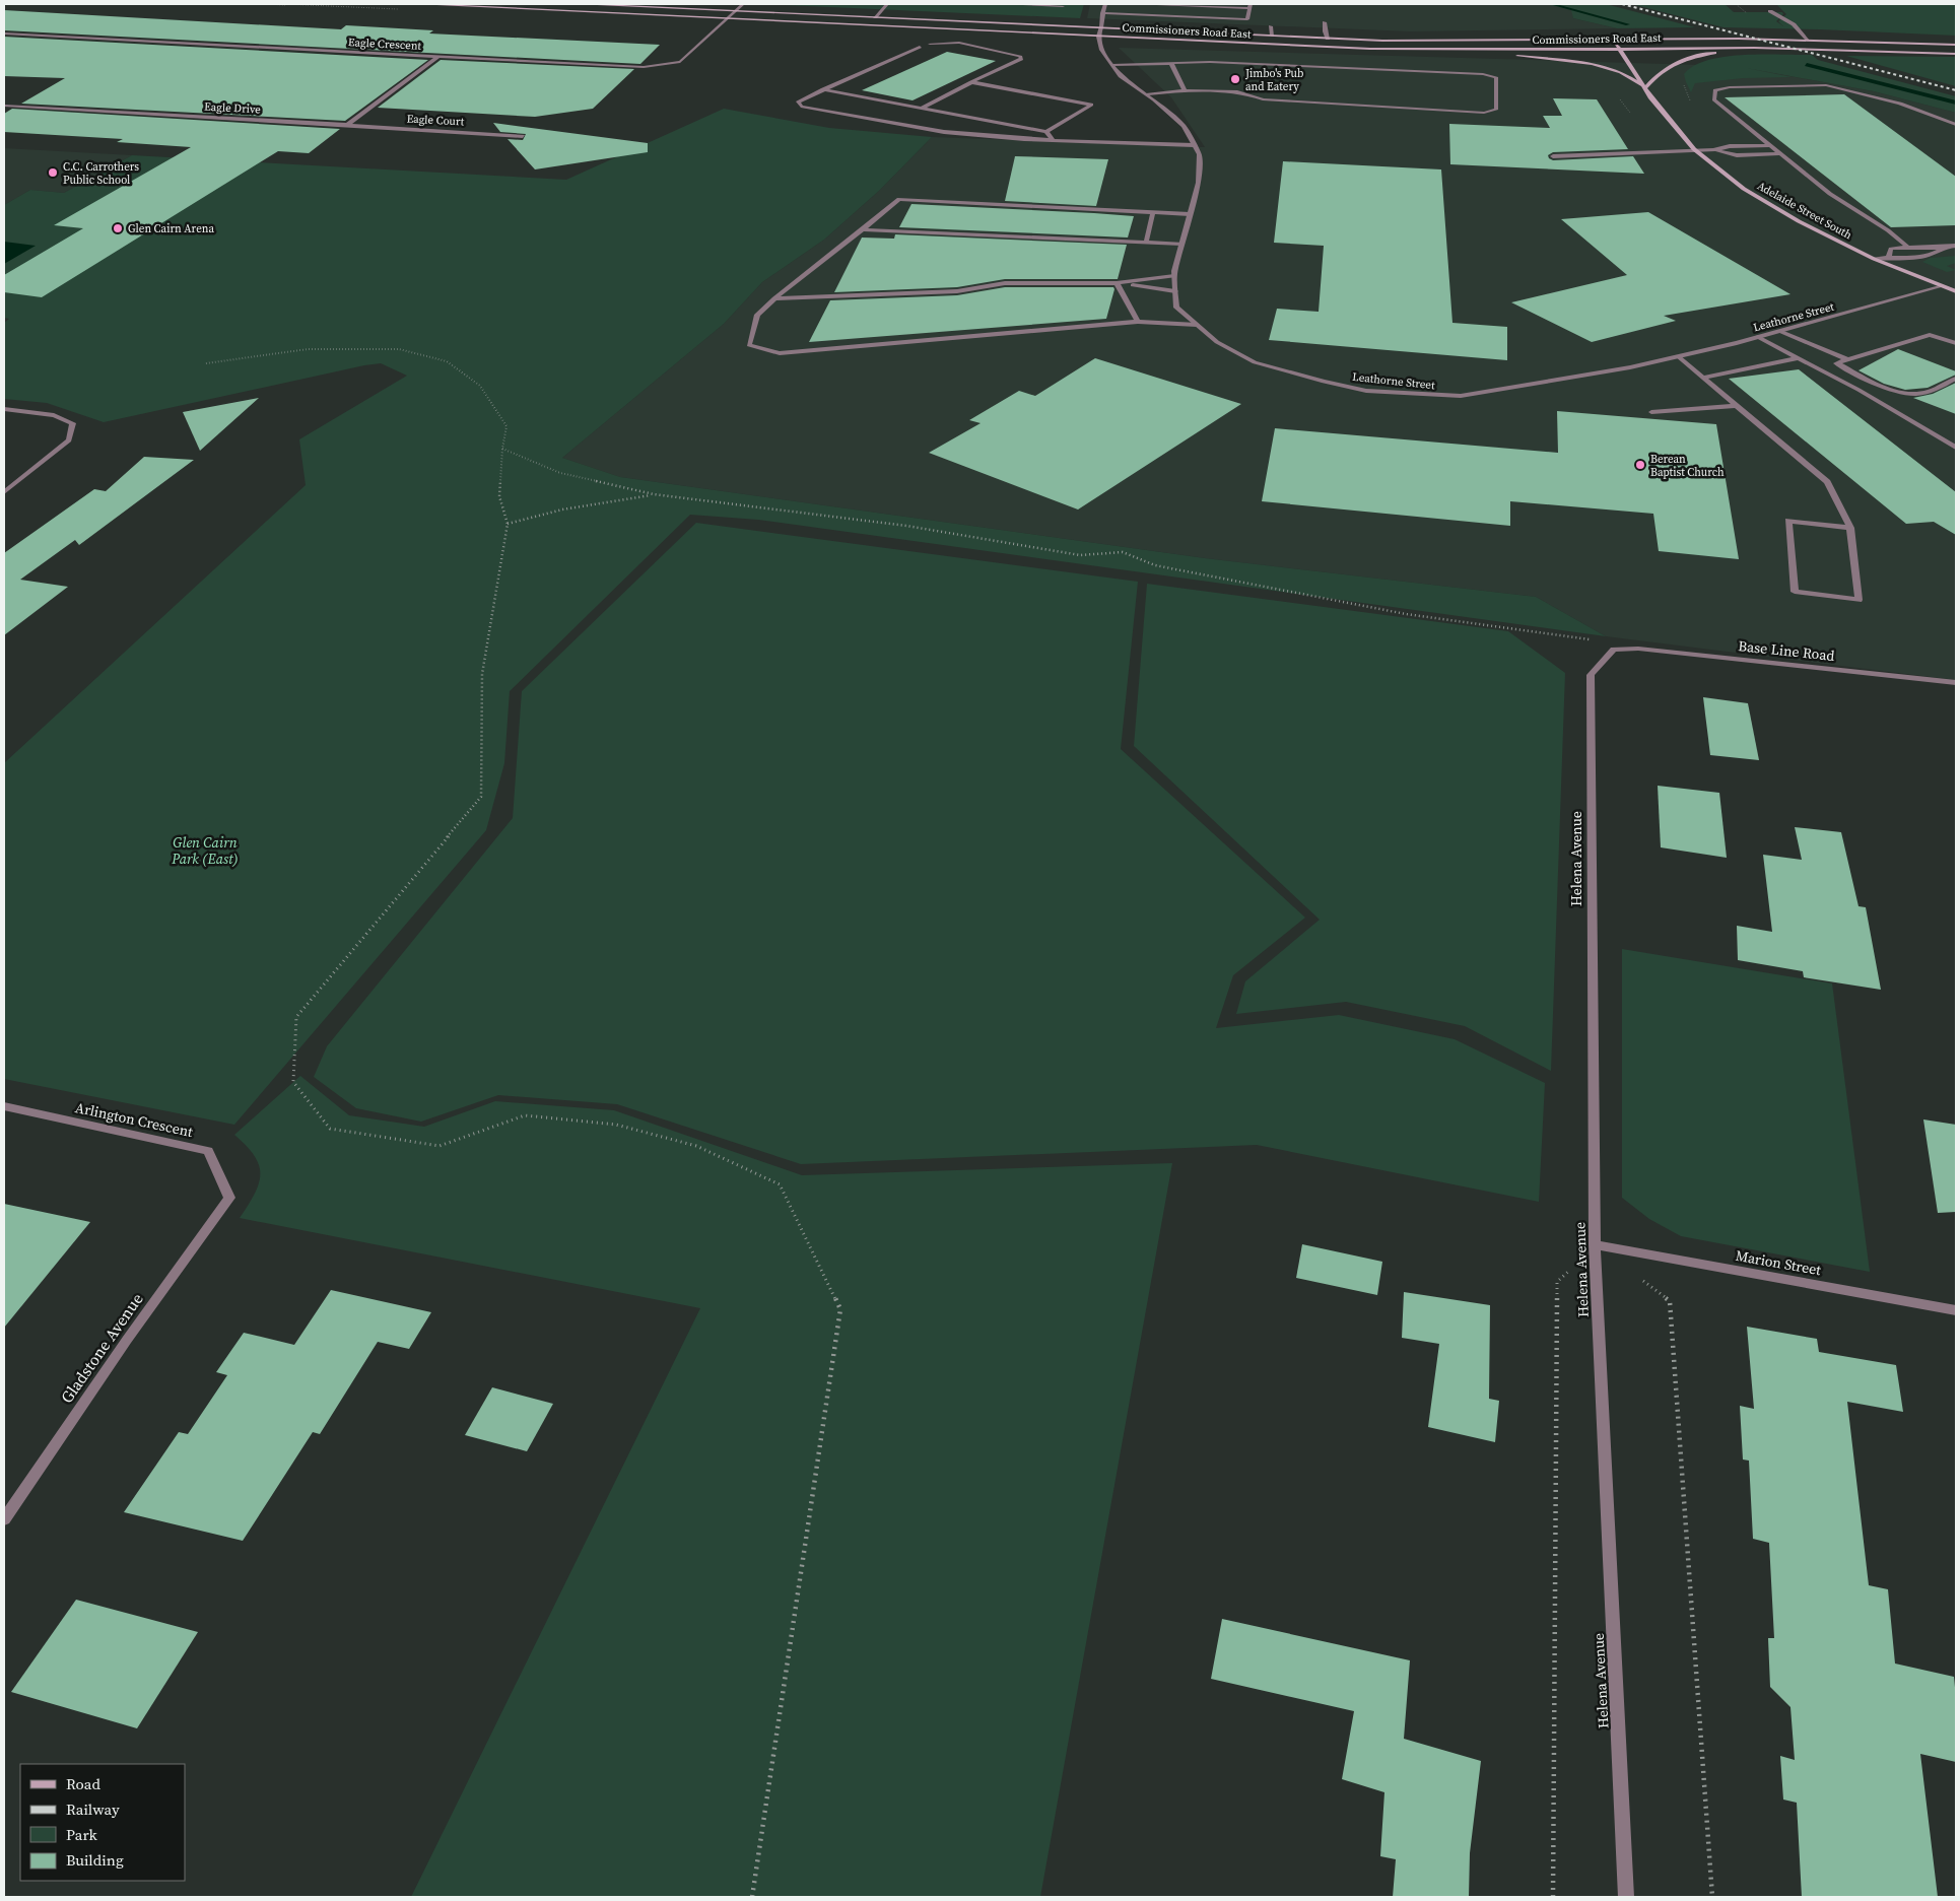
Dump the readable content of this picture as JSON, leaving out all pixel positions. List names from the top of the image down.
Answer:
{
  "streets": {
    "main road": ["Commissioners Road East", "Adelaide Street South"],
    "street": [
      "Eagle Crescent",
      "Eagle Drive",
      "Eagle Court",
      "Leathorne Street",
      "Base Line Road",
      "Helena Avenue",
      "Arlington Crescent",
      "Marion Street",
      "Gladstone Avenue"
    ]
  },
  "crossings": [
    ["Commissioners Road East", "Eagle Crescent"],
    ["Commissioners Road East", "Adelaide Street South"],
    ["Commissioners Road East", "Leathorne Street"],
    ["Eagle Drive", "Eagle Court"],
    ["Adelaide Street South", "Leathorne Street"],
    ["Base Line Road", "Helena Avenue"],
    ["Helena Avenue", "Marion Street"],
    ["Arlington Crescent", "Gladstone Avenue"]
  ],
  "parks": ["Glen Cairn Park (East)"],
  "places": [
    "Jimbo's Pub and Eatery",
    "C.C. Carrothers Public School",
    "Glen Cairn Arena",
    "Berean Baptist Church"
  ],
  "legend": [
    "Road",
    "Railway",
    "Park",
    "Building"
  ]
}
